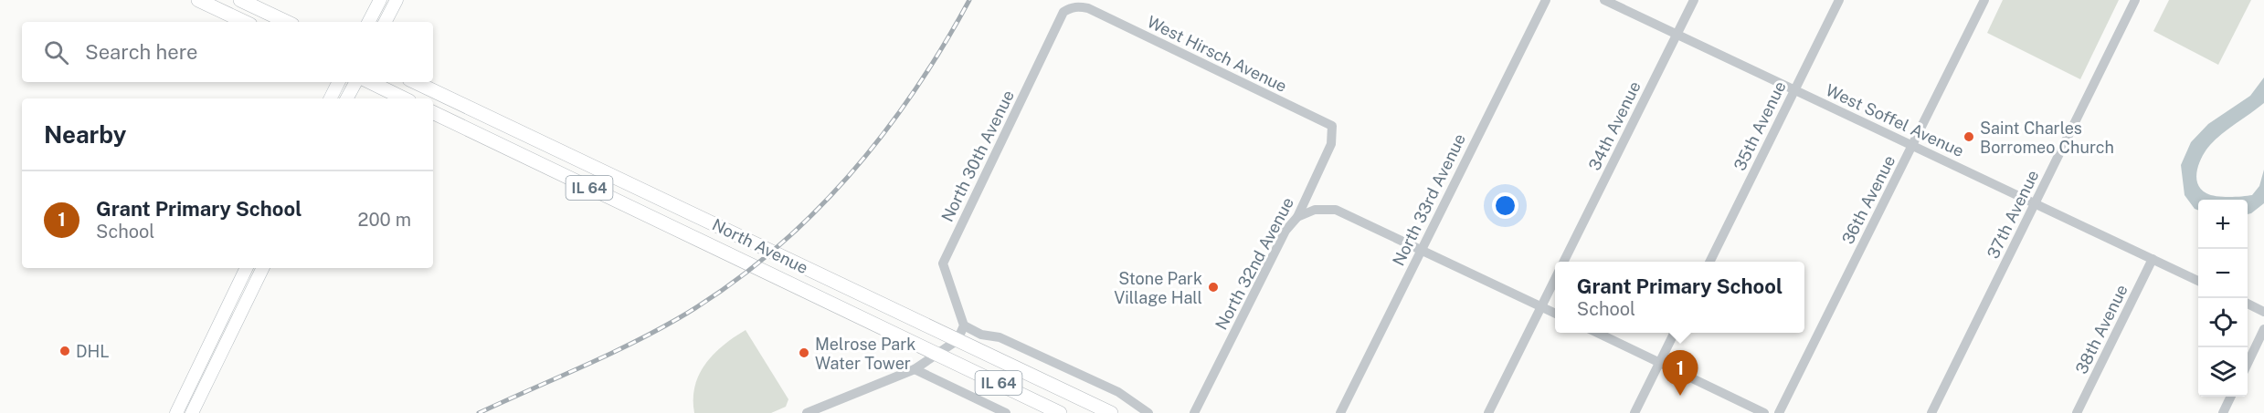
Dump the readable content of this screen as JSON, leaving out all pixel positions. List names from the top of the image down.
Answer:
{
  "streets": {
    "main road": ["IL 64", "North Avenue"],
    "street": [
      "West Hirsch Avenue",
      "West Soffel Avenue",
      "34th Avenue",
      "35th Avenue",
      "North 30th Avenue",
      "North 33rd Avenue",
      "36th Avenue",
      "37th Avenue",
      "North 32nd Avenue",
      "38th Avenue"
    ]
  },
  "crossings": [
    ["West Hirsch Avenue", "North 30th Avenue"],
    ["West Hirsch Avenue", "North 32nd Avenue"],
    ["West Soffel Avenue", "34th Avenue"],
    ["West Soffel Avenue", "35th Avenue"],
    ["West Soffel Avenue", "36th Avenue"],
    ["West Soffel Avenue", "37th Avenue"],
    ["West Soffel Avenue", "38th Avenue"]
  ],
  "places": [
    "Saint Charles Borromeo Church",
    "Stone Park Village Hall",
    "DHL",
    "Melrose Park Water Tower"
  ],
  "page": {
    "search": "Search here",
    "heading": "Nearby",
    "list": [
      {
        "mark": "1",
        "name": "Grant Primary School",
        "note": "School",
        "value": "200 m"
      }
    ],
    "map_buttons": ["+", "−"],
    "popup": ["Grant Primary School", "School"],
    "pins": "1"
  }
}
